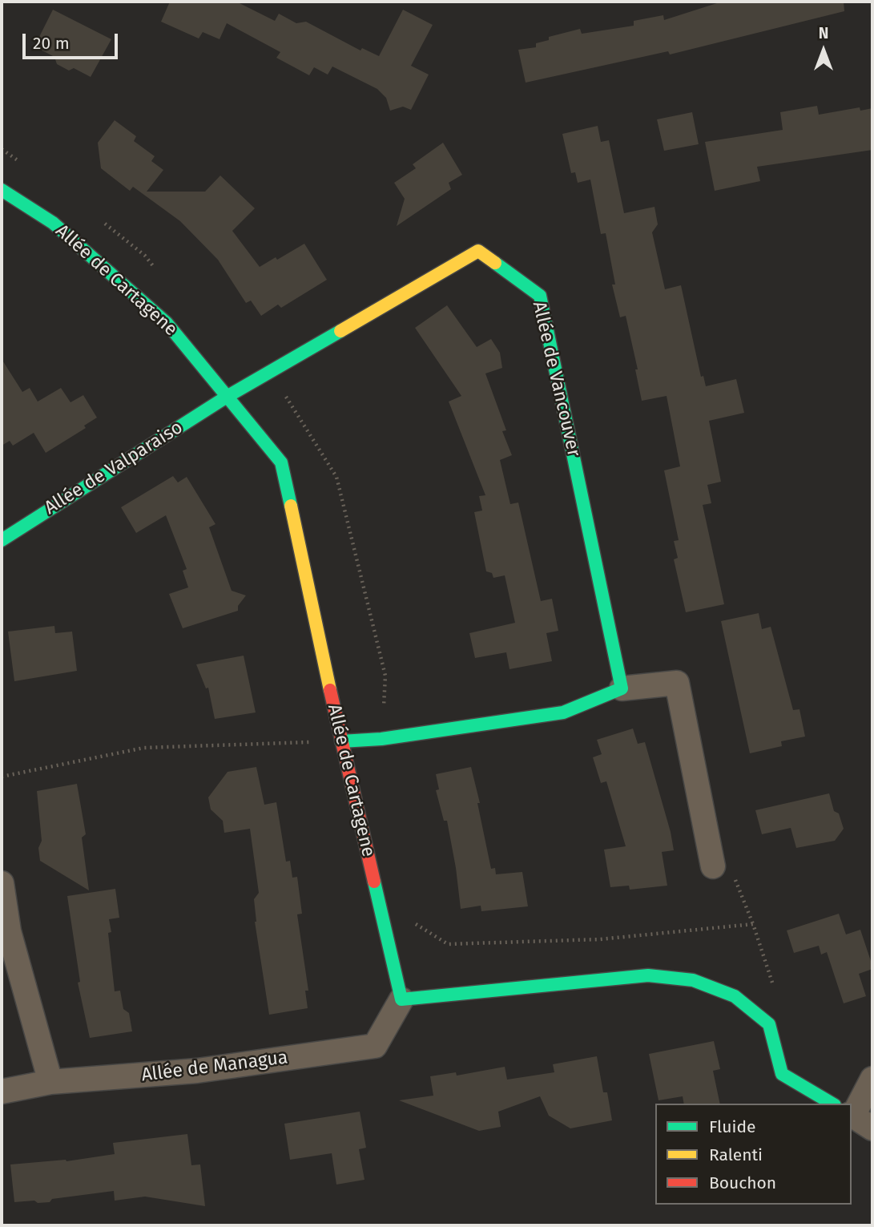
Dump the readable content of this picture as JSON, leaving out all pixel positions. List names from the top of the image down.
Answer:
{
  "streets": {
    "street": [
      "Allée de Cartagene",
      "Allée de Vancouver",
      "Allée de Valparaiso",
      "Allée de Managua"
    ]
  },
  "crossings": [
    ["Allée de Cartagene", "Allée de Vancouver"],
    ["Allée de Cartagene", "Allée de Valparaiso"],
    ["Allée de Cartagene", "Allée de Managua"],
    ["Allée de Vancouver", "Allée de Valparaiso"]
  ],
  "legend": ["Fluide", "Ralenti", "Bouchon"],
  "scale_bar": "20 m",
  "north": "top"
}
